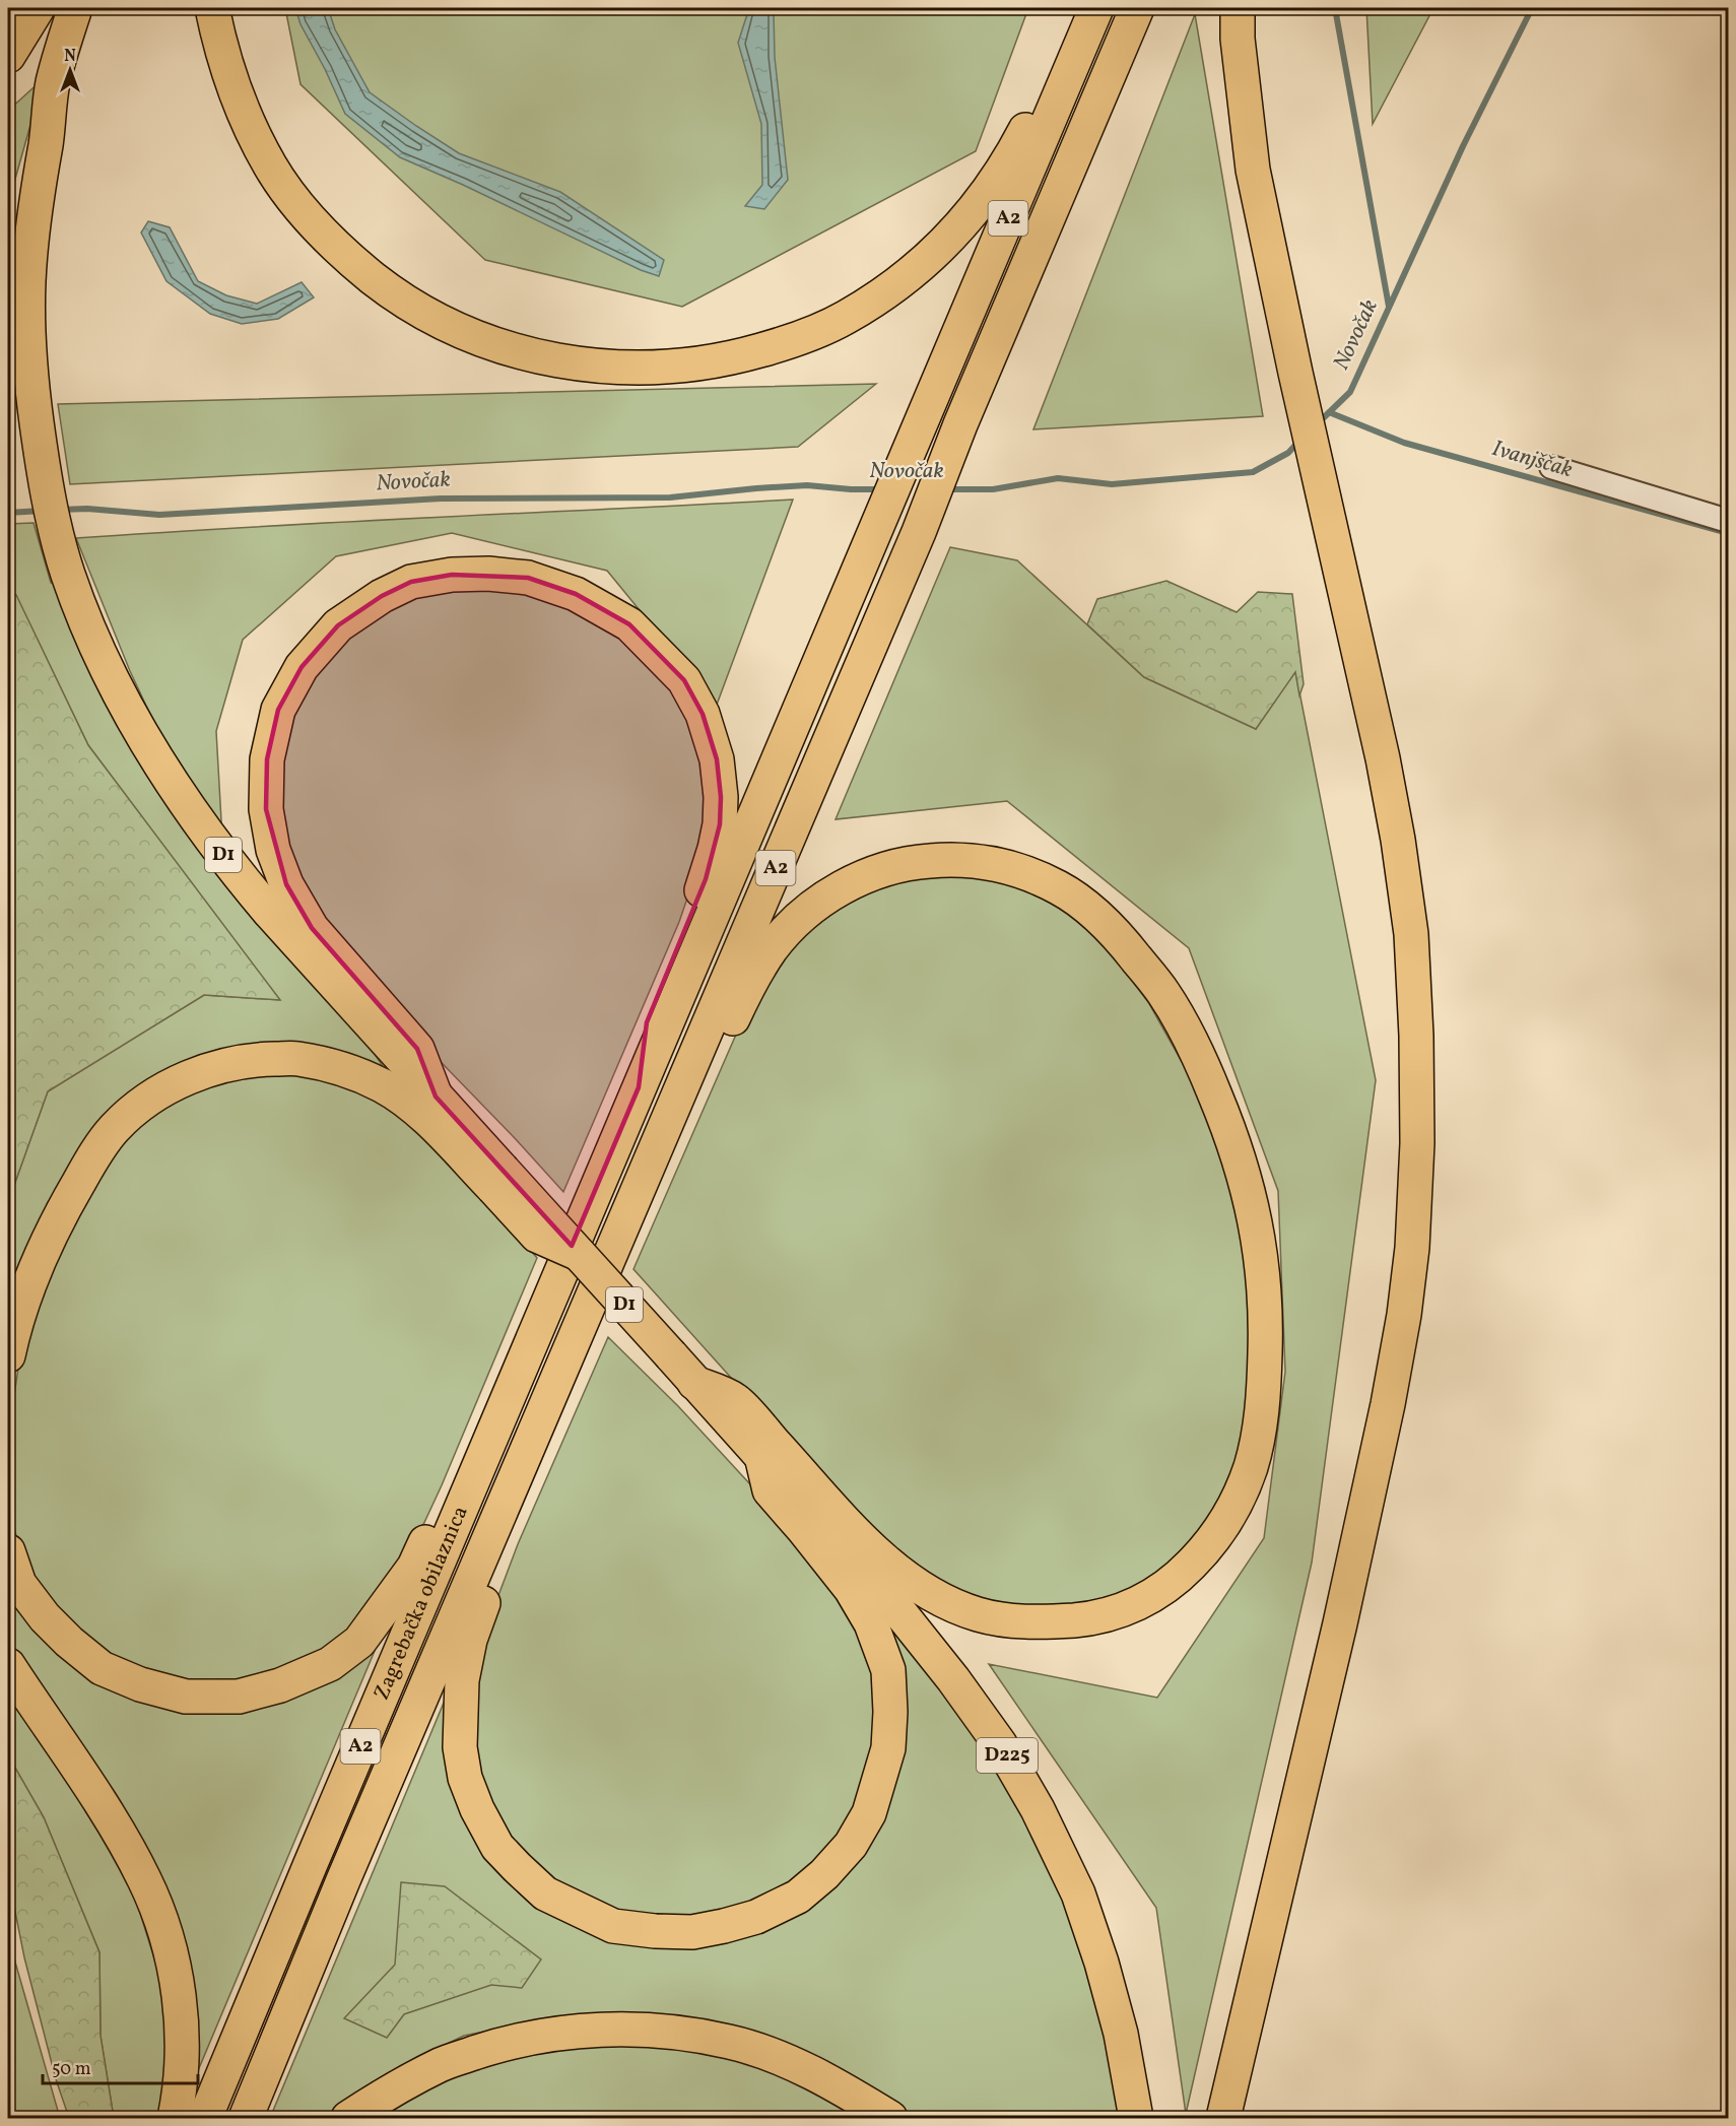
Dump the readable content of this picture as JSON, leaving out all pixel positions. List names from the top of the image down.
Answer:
{
  "streets": {
    "main road": [
      "A2",
      "D1",
      "Zagrebačka obilaznica",
      "D225"
    ]
  },
  "crossings": [
    ["A2", "Zagrebačka obilaznica"],
    ["D1", "D225"]
  ],
  "water": ["Novočak", "Ivanjščak"],
  "scale_bar": "50 m",
  "north": "top"
}
